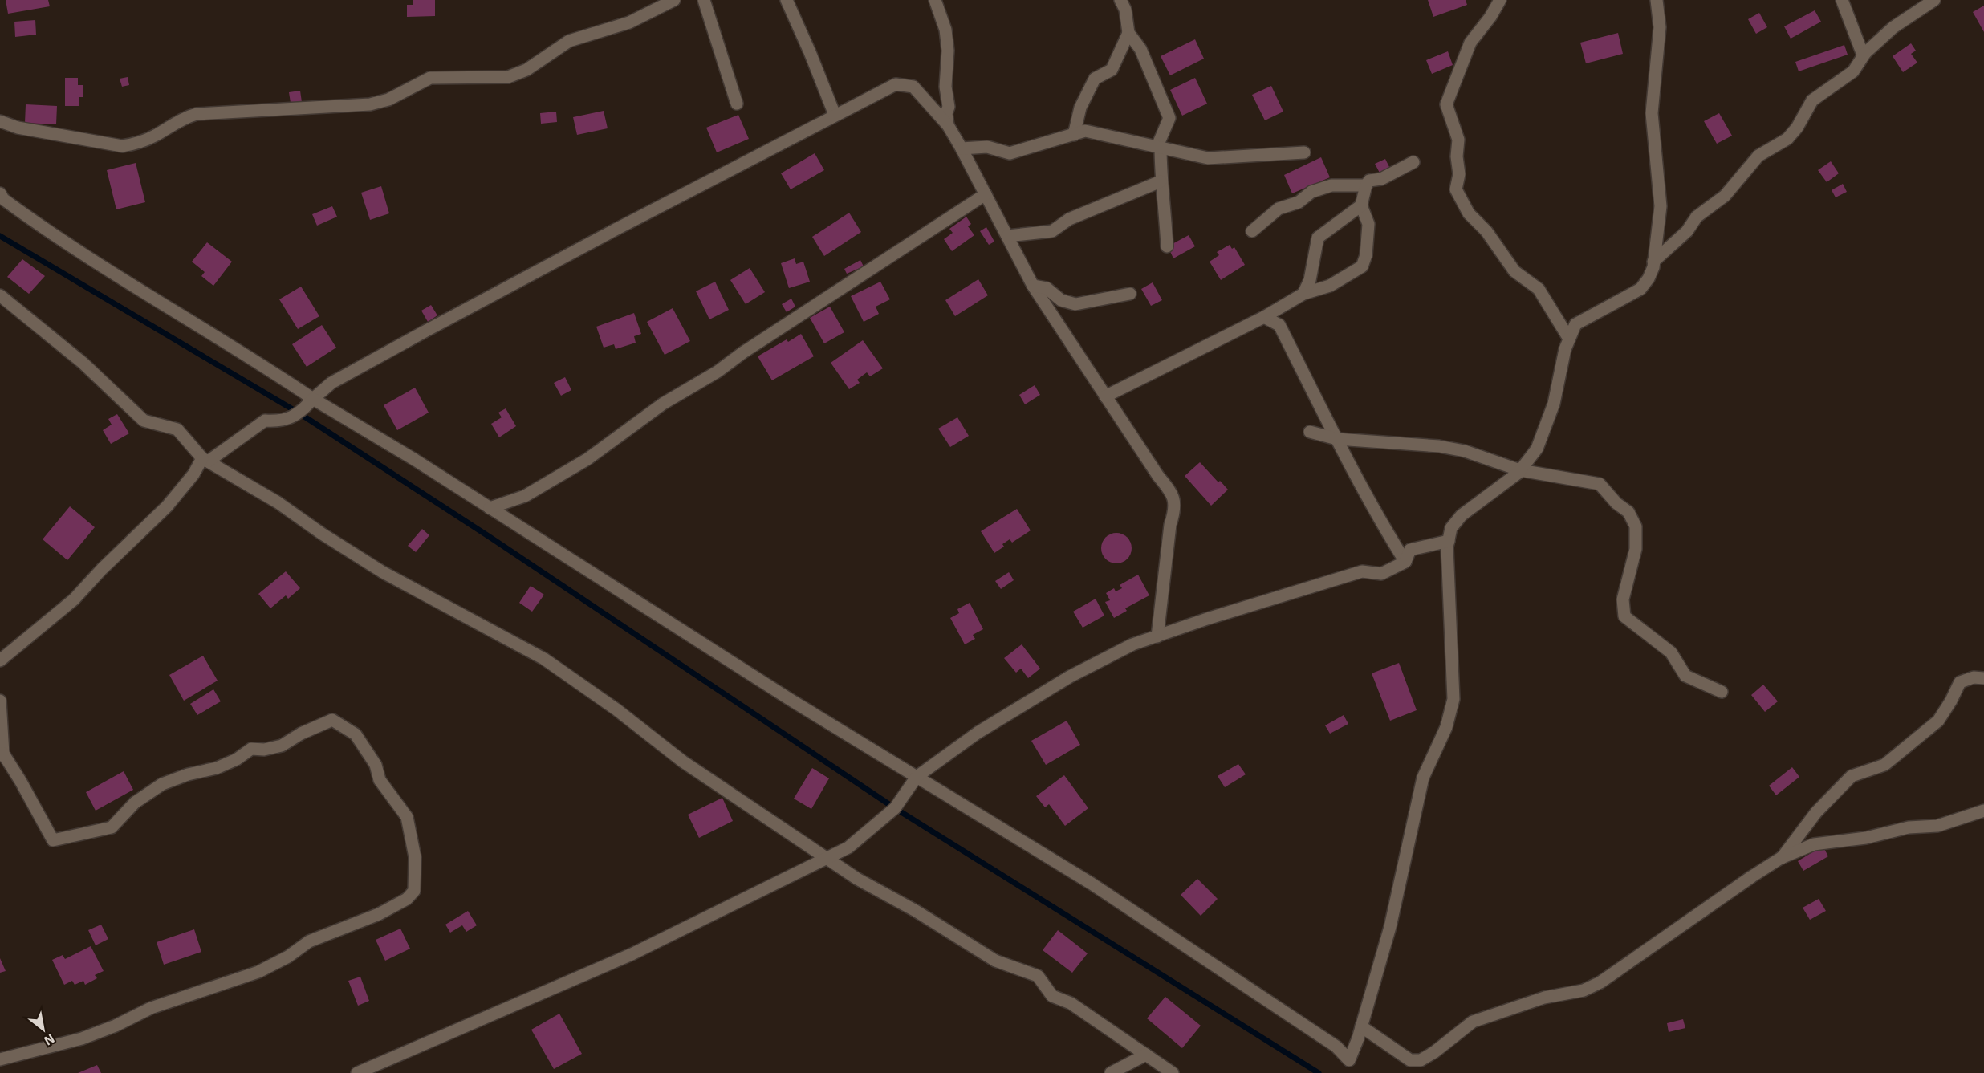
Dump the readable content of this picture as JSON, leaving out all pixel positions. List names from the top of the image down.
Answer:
{
  "north": "bottom right"
}
